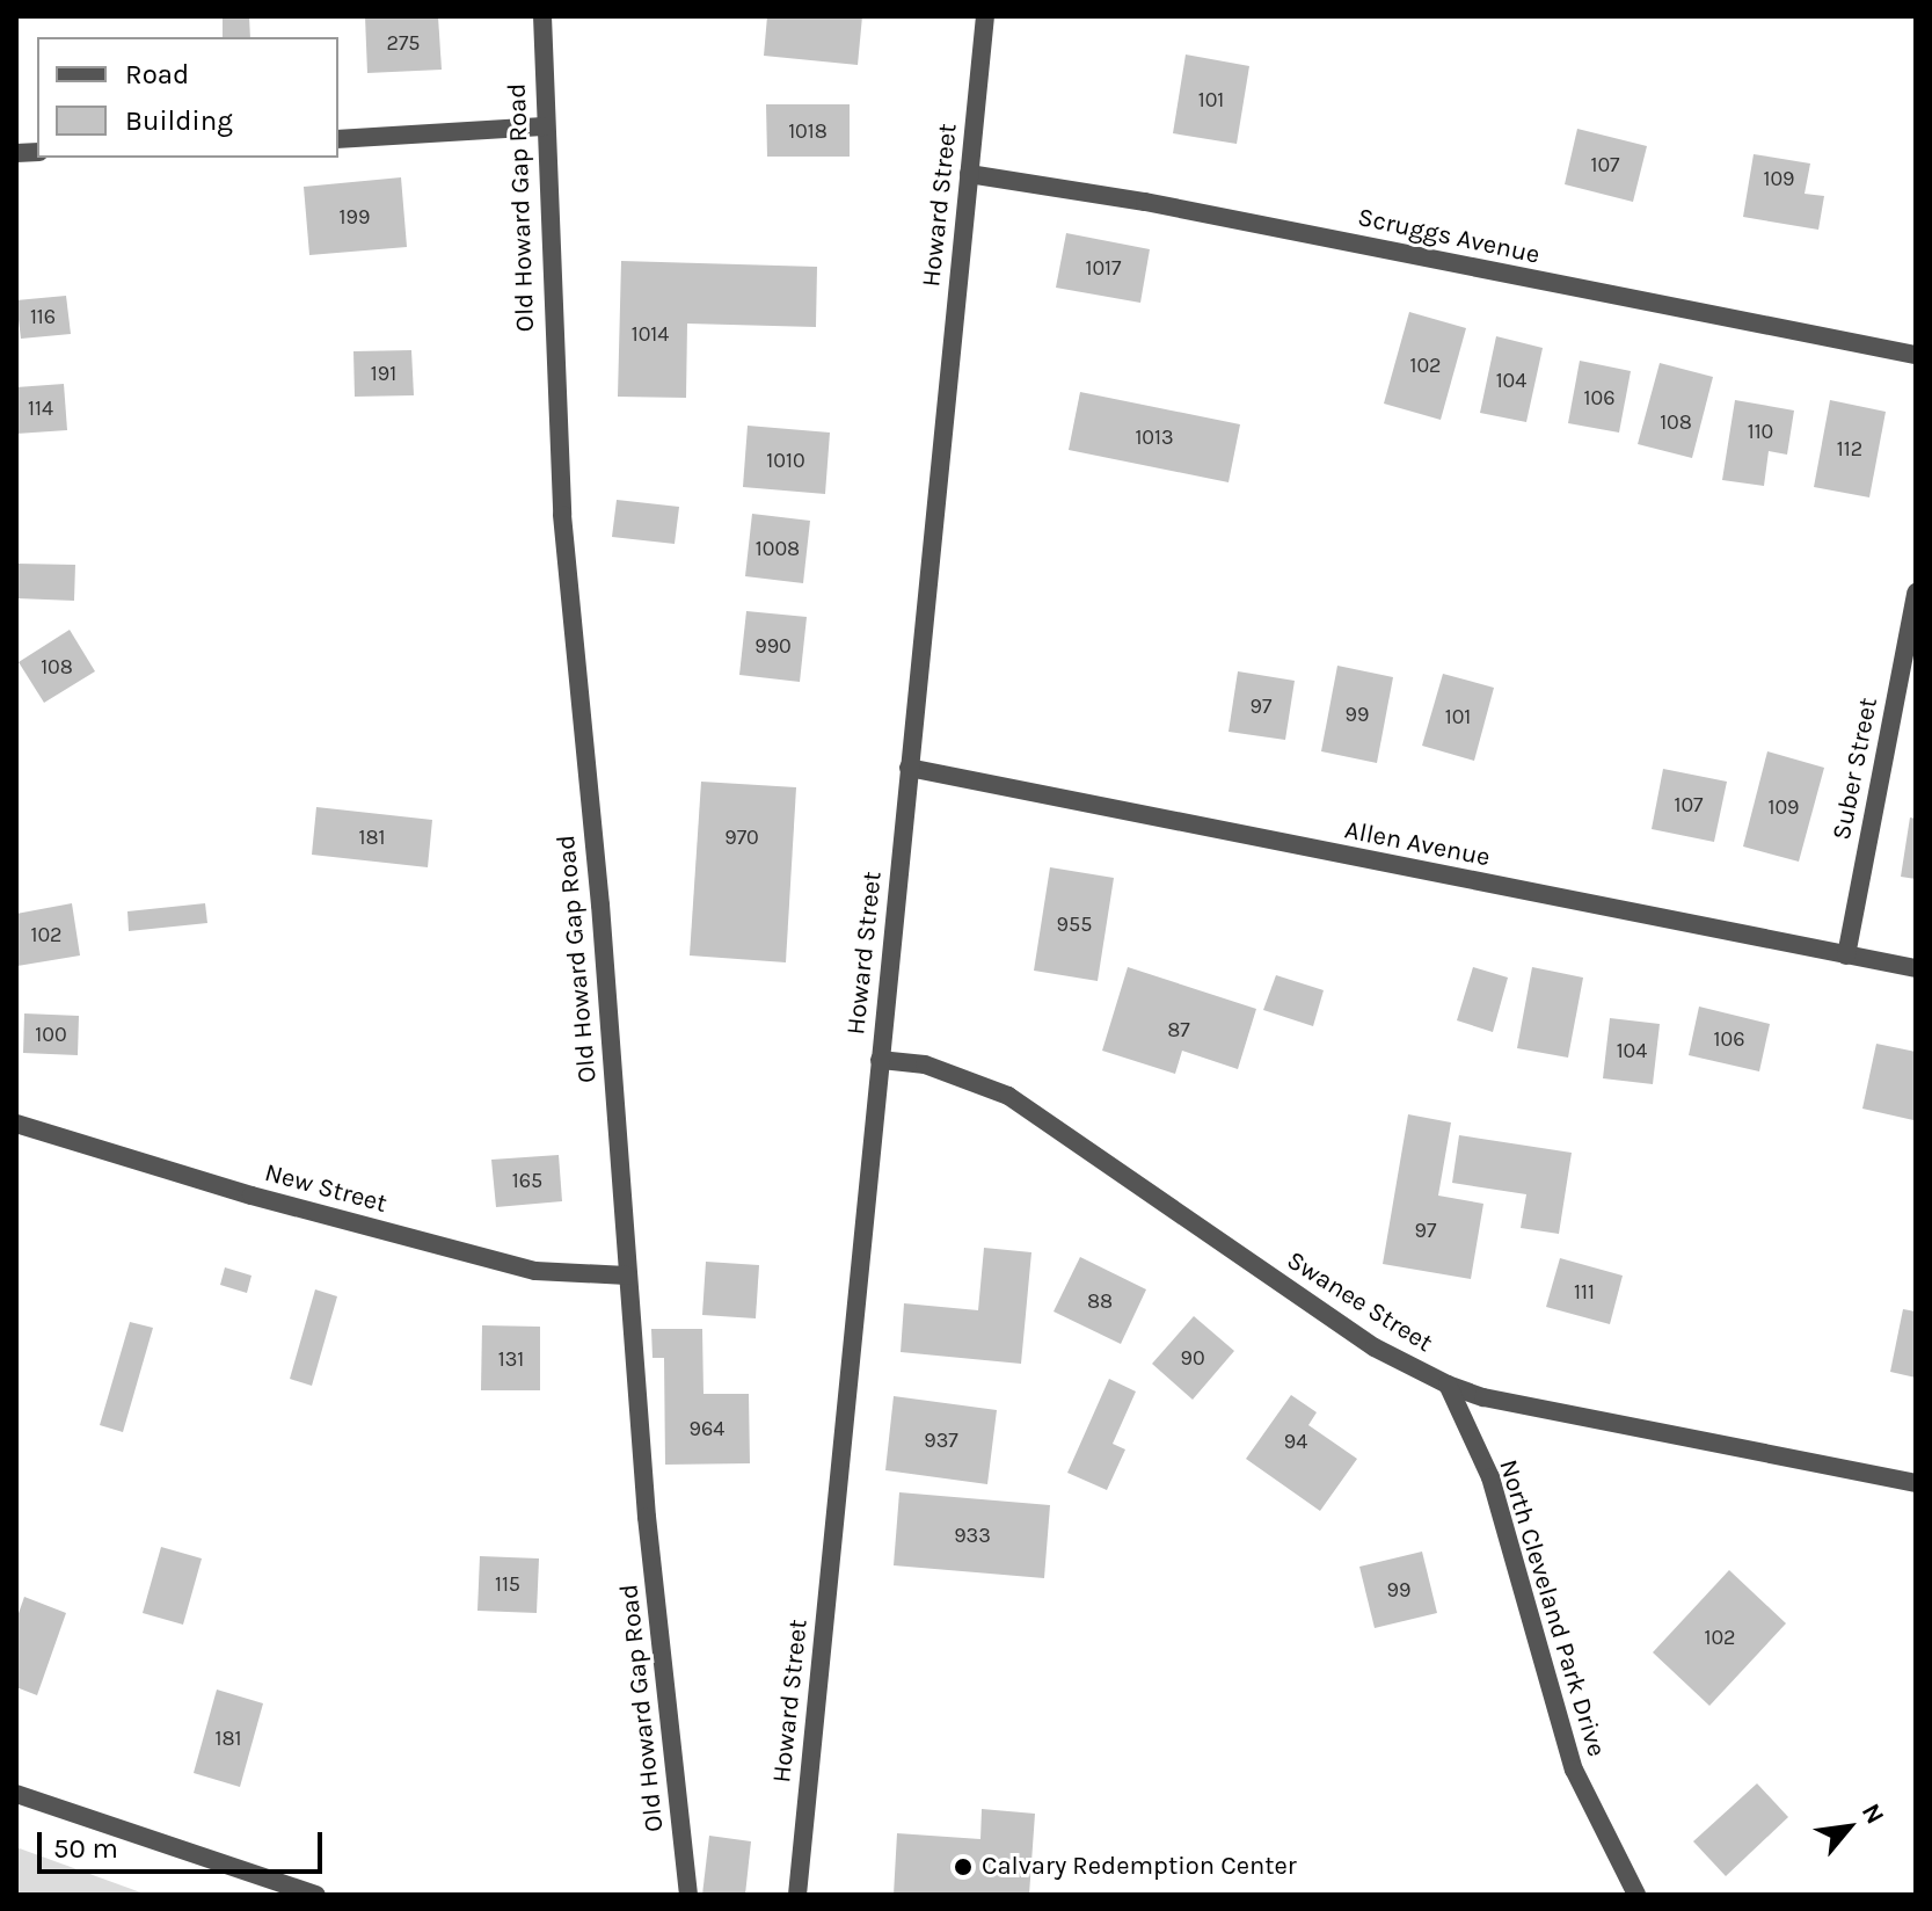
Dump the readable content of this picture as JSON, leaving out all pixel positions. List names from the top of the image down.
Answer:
{
  "streets": {
    "street": [
      "Howard Street",
      "Old Howard Gap Road",
      "Scruggs Avenue",
      "Suber Street",
      "Allen Avenue",
      "New Street",
      "Swanee Street",
      "North Cleveland Park Drive"
    ]
  },
  "crossings": [
    ["Howard Street", "Scruggs Avenue"],
    ["Howard Street", "Allen Avenue"],
    ["Howard Street", "Swanee Street"],
    ["Old Howard Gap Road", "New Street"],
    ["Suber Street", "Allen Avenue"],
    ["Swanee Street", "North Cleveland Park Drive"]
  ],
  "places": ["Calvary Redemption Center"],
  "house_numbers": [
    "275",
    "101",
    "1018",
    "107",
    "109",
    "199",
    "1017",
    "116",
    "1014",
    "102",
    "191",
    "104",
    "106",
    "114",
    "108",
    "110",
    "1013",
    "112",
    "1010",
    "1008",
    "990",
    "108",
    "97",
    "99",
    "101",
    "107",
    "109",
    "181",
    "970",
    "955",
    "102",
    "87",
    "100",
    "106",
    "104",
    "165",
    "97",
    "111",
    "88",
    "90",
    "131",
    "964",
    "937",
    "94",
    "933",
    "115",
    "99",
    "102",
    "181"
  ],
  "legend": ["Road", "Building"],
  "scale_bar": "50 m",
  "north": "top right"
}
